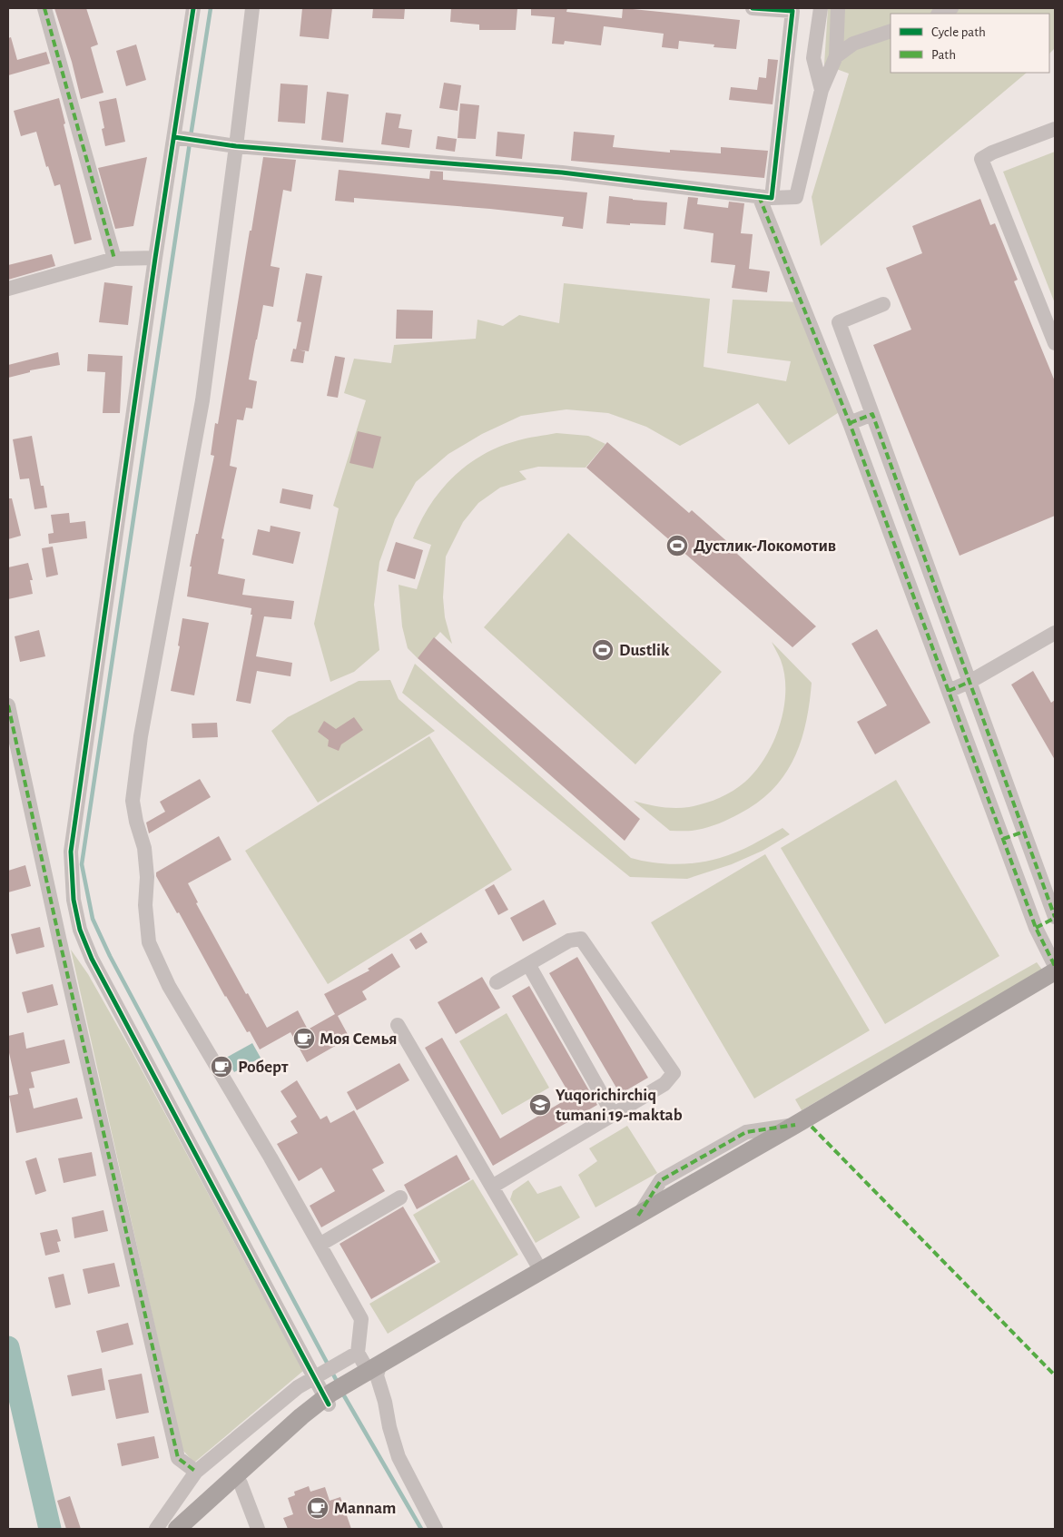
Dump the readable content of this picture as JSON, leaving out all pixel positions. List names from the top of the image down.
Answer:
{
  "places": {
    "sports": ["Дустлик-Локомотив", "Dustlik"],
    "cafe": ["Моя Семья", "Роберт", "Mannam"],
    "school or university": ["Yuqorichirchiq tumani 19-maktab"]
  },
  "legend": ["Cycle path", "Path"]
}
